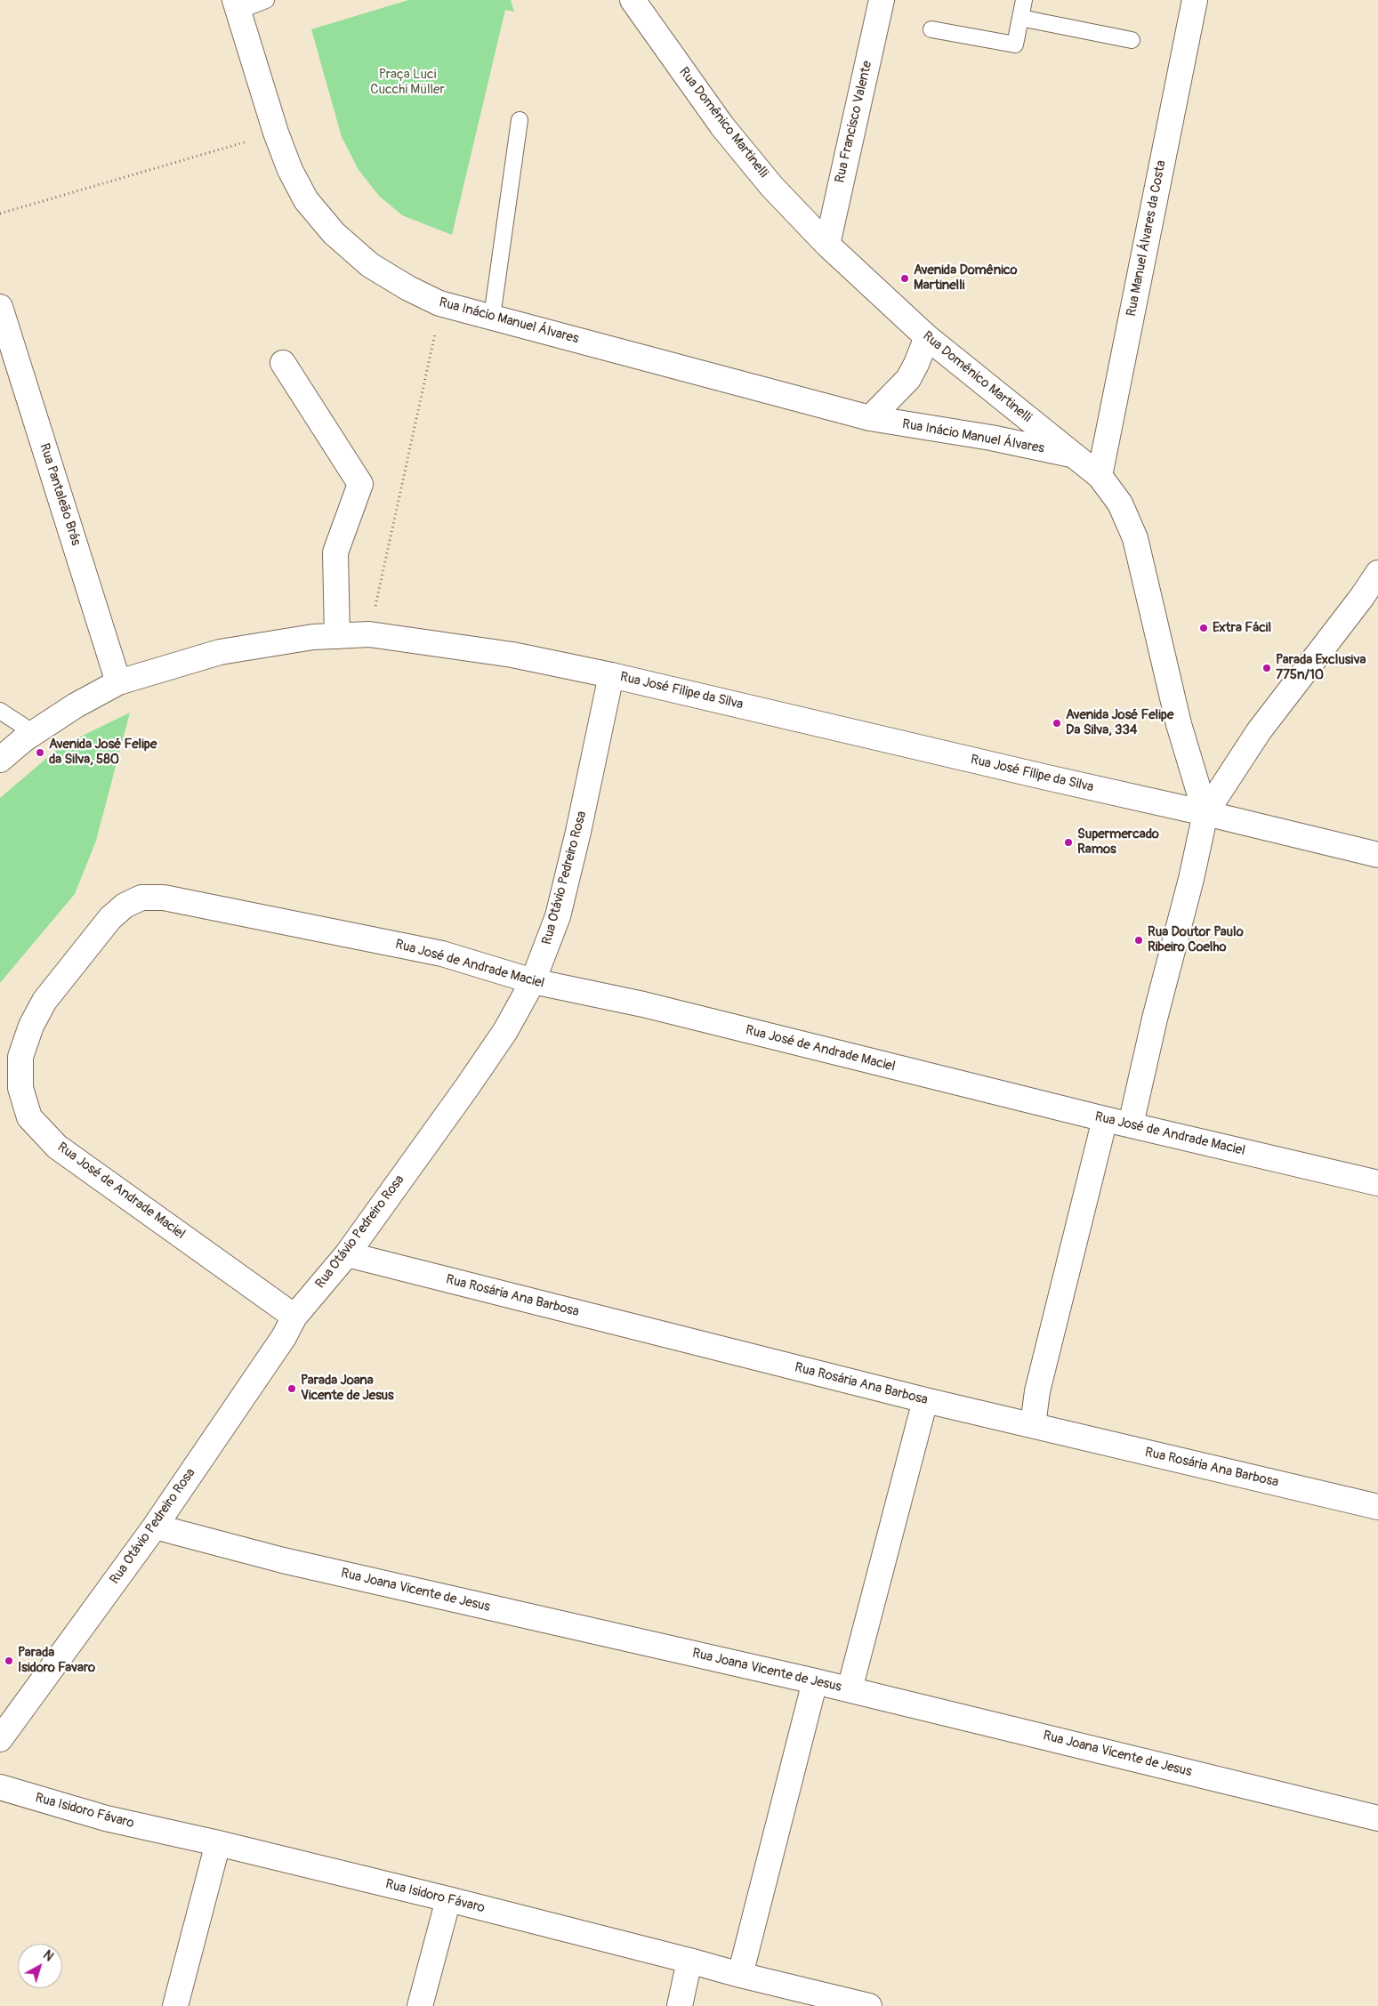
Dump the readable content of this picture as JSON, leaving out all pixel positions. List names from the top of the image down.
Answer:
{
  "streets": {
    "street": [
      "Rua Francisco Valente",
      "Rua Domênico Martinelli",
      "Rua Manuel Álvares da Costa",
      "Rua Inácio Manuel Álvares",
      "Rua Pantaleão Brás",
      "Rua José Filipe da Silva",
      "Rua Otávio Pedreiro Rosa",
      "Rua José de Andrade Maciel",
      "Rua Rosária Ana Barbosa",
      "Rua Joana Vicente de Jesus",
      "Rua Isidoro Fávaro"
    ]
  },
  "crossings": [
    ["Rua Francisco Valente", "Rua Domênico Martinelli"],
    ["Rua Domênico Martinelli", "Rua Manuel Álvares da Costa"],
    ["Rua Domênico Martinelli", "Rua Inácio Manuel Álvares"],
    ["Rua Domênico Martinelli", "Rua José Filipe da Silva"],
    ["Rua Pantaleão Brás", "Rua José Filipe da Silva"],
    ["Rua José Filipe da Silva", "Rua Otávio Pedreiro Rosa"],
    ["Rua Otávio Pedreiro Rosa", "Rua José de Andrade Maciel"],
    ["Rua Otávio Pedreiro Rosa", "Rua Rosária Ana Barbosa"],
    ["Rua Otávio Pedreiro Rosa", "Rua Joana Vicente de Jesus"]
  ],
  "parks": ["Praça Luci Cucchi Müller"],
  "places": [
    "Avenida Domênico Martinelli",
    "Extra Fácil",
    "Parada Exclusiva 775n/10",
    "Avenida José Felipe Da Silva, 334",
    "Avenida José Felipe da Silva, 580",
    "Supermercado Ramos",
    "Rua Doutor Paulo Ribeiro Coelho",
    "Parada Joana Vicente de Jesus",
    "Parada Isidoro Favaro"
  ],
  "north": "top right"
}
